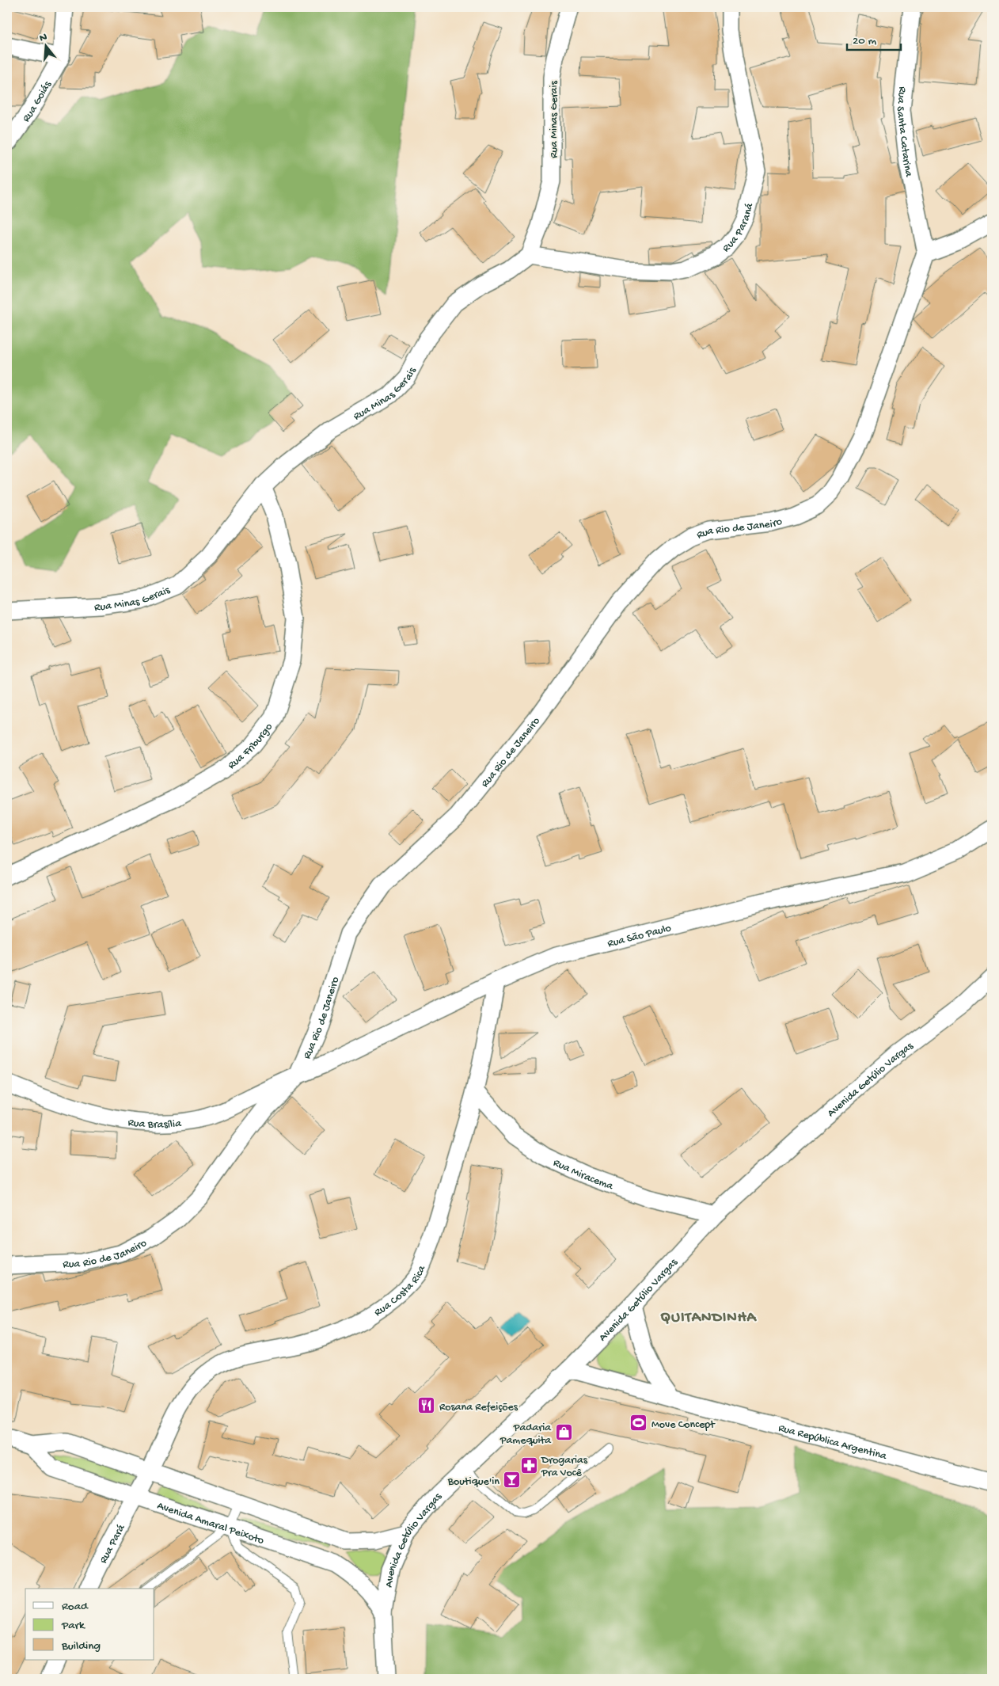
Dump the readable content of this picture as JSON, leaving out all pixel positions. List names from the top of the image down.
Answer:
{
  "streets": {
    "street": [
      "Rua Goiás",
      "Rua Minas Gerais",
      "Rua Santa Catarina",
      "Rua Paraná",
      "Rua Rio de Janeiro",
      "Rua Friburgo",
      "Rua São Paulo",
      "Avenida Getúlio Vargas",
      "Rua Brasília",
      "Rua Miracema",
      "Rua Costa Rica",
      "Rua República Argentina",
      "Avenida Amaral Peixoto",
      "Rua Pará"
    ]
  },
  "crossings": [
    ["Rua Minas Gerais", "Rua Paraná"],
    ["Rua Minas Gerais", "Rua Friburgo"],
    ["Rua Santa Catarina", "Rua Rio de Janeiro"],
    ["Rua Rio de Janeiro", "Rua São Paulo"],
    ["Rua Rio de Janeiro", "Rua Brasília"],
    ["Rua São Paulo", "Rua Brasília"],
    ["Rua São Paulo", "Rua Costa Rica"],
    ["Avenida Getúlio Vargas", "Rua Miracema"],
    ["Avenida Getúlio Vargas", "Rua República Argentina"],
    ["Avenida Getúlio Vargas", "Avenida Amaral Peixoto"],
    ["Rua Miracema", "Rua Costa Rica"],
    ["Rua Costa Rica", "Avenida Amaral Peixoto"],
    ["Rua Costa Rica", "Rua Pará"],
    ["Avenida Amaral Peixoto", "Rua Pará"]
  ],
  "districts": ["QUITANDINHA"],
  "places": {
    "restaurant": ["Rosana Refeições"],
    "sports": ["Move Concept"],
    "shop": ["Padaria Pamequita"],
    "pharmacy": ["Drogarias Pra Você"],
    "bar": ["Boutique'in"]
  },
  "legend": ["Road", "Park", "Building"],
  "scale_bar": "20 m",
  "north": "top"
}
